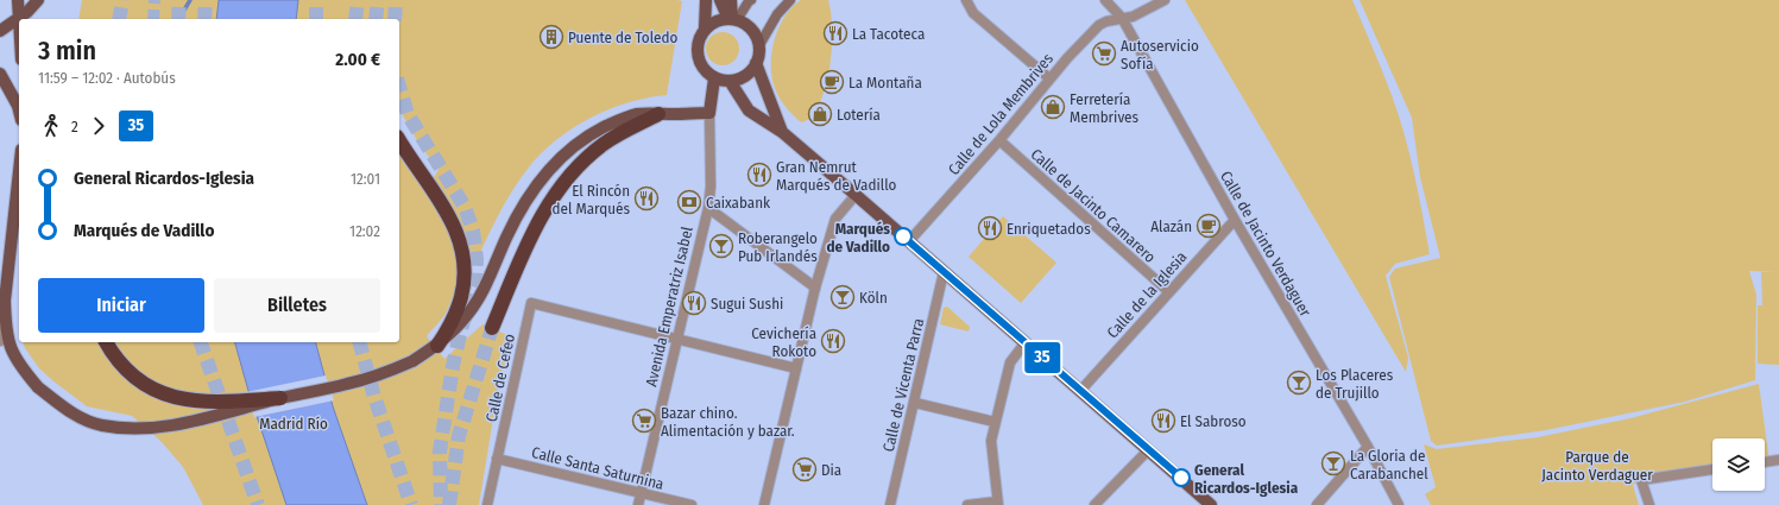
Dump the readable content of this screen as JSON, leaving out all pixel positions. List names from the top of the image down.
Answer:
{
  "streets": {
    "street": [
      "Calle de Lola Membrives",
      "Calle de Jacinto Camarero",
      "Calle de Jacinto Verdaguer",
      "Calle de la Iglesia",
      "Avenida Emperatriz Isabel",
      "Calle de Cefeo",
      "Calle de Vicenta Parra",
      "Calle Santa Saturnina"
    ]
  },
  "crossings": [
    ["Calle de Lola Membrives", "Calle de Jacinto Camarero"],
    ["Calle de Lola Membrives", "Calle de Jacinto Verdaguer"],
    ["Calle de Jacinto Camarero", "Calle de la Iglesia"],
    ["Calle de Jacinto Verdaguer", "Calle de la Iglesia"],
    ["Avenida Emperatriz Isabel", "Calle de Cefeo"],
    ["Avenida Emperatriz Isabel", "Calle Santa Saturnina"],
    ["Calle de Cefeo", "Calle Santa Saturnina"]
  ],
  "parks": ["Madrid Río", "Parque de Jacinto Verdaguer"],
  "places": {
    "restaurant": [
      "La Tacoteca",
      "Gran Nemrut Marqués de Vadillo",
      "El Rincón del Marqués",
      "Enriquetados",
      "Sugui Sushi",
      "Cevichería Rokoto",
      "El Sabroso"
    ],
    "building": ["Puente de Toledo"],
    "supermarket": ["Autoservicio Sofía", "Bazar chino. Alimentación y bazar.", "Dia"],
    "cafe": ["La Montaña", "Alazán"],
    "shop": ["Ferretería Membrives", "Lotería"],
    "bank": ["Caixabank"],
    "other": ["Marqués de Vadillo", "General Ricardos-Iglesia"],
    "bar": [
      "Roberangelo Pub Irlandés",
      "Köln",
      "Los Placeres de Trujillo",
      "La Gloria de Carabanchel"
    ]
  },
  "lines": ["bus line 35"],
  "page": {
    "on_map": "35",
    "heading": ["3 min", "11:59 – 12:02 · Autobús", "2.00 €"],
    "legs": ["2", "35"],
    "list": [
      {
        "name": "General Ricardos-Iglesia",
        "value": "12:01"
      },
      {
        "name": "Marqués de Vadillo",
        "value": "12:02"
      }
    ],
    "buttons": ["Iniciar", "Billetes"]
  }
}
